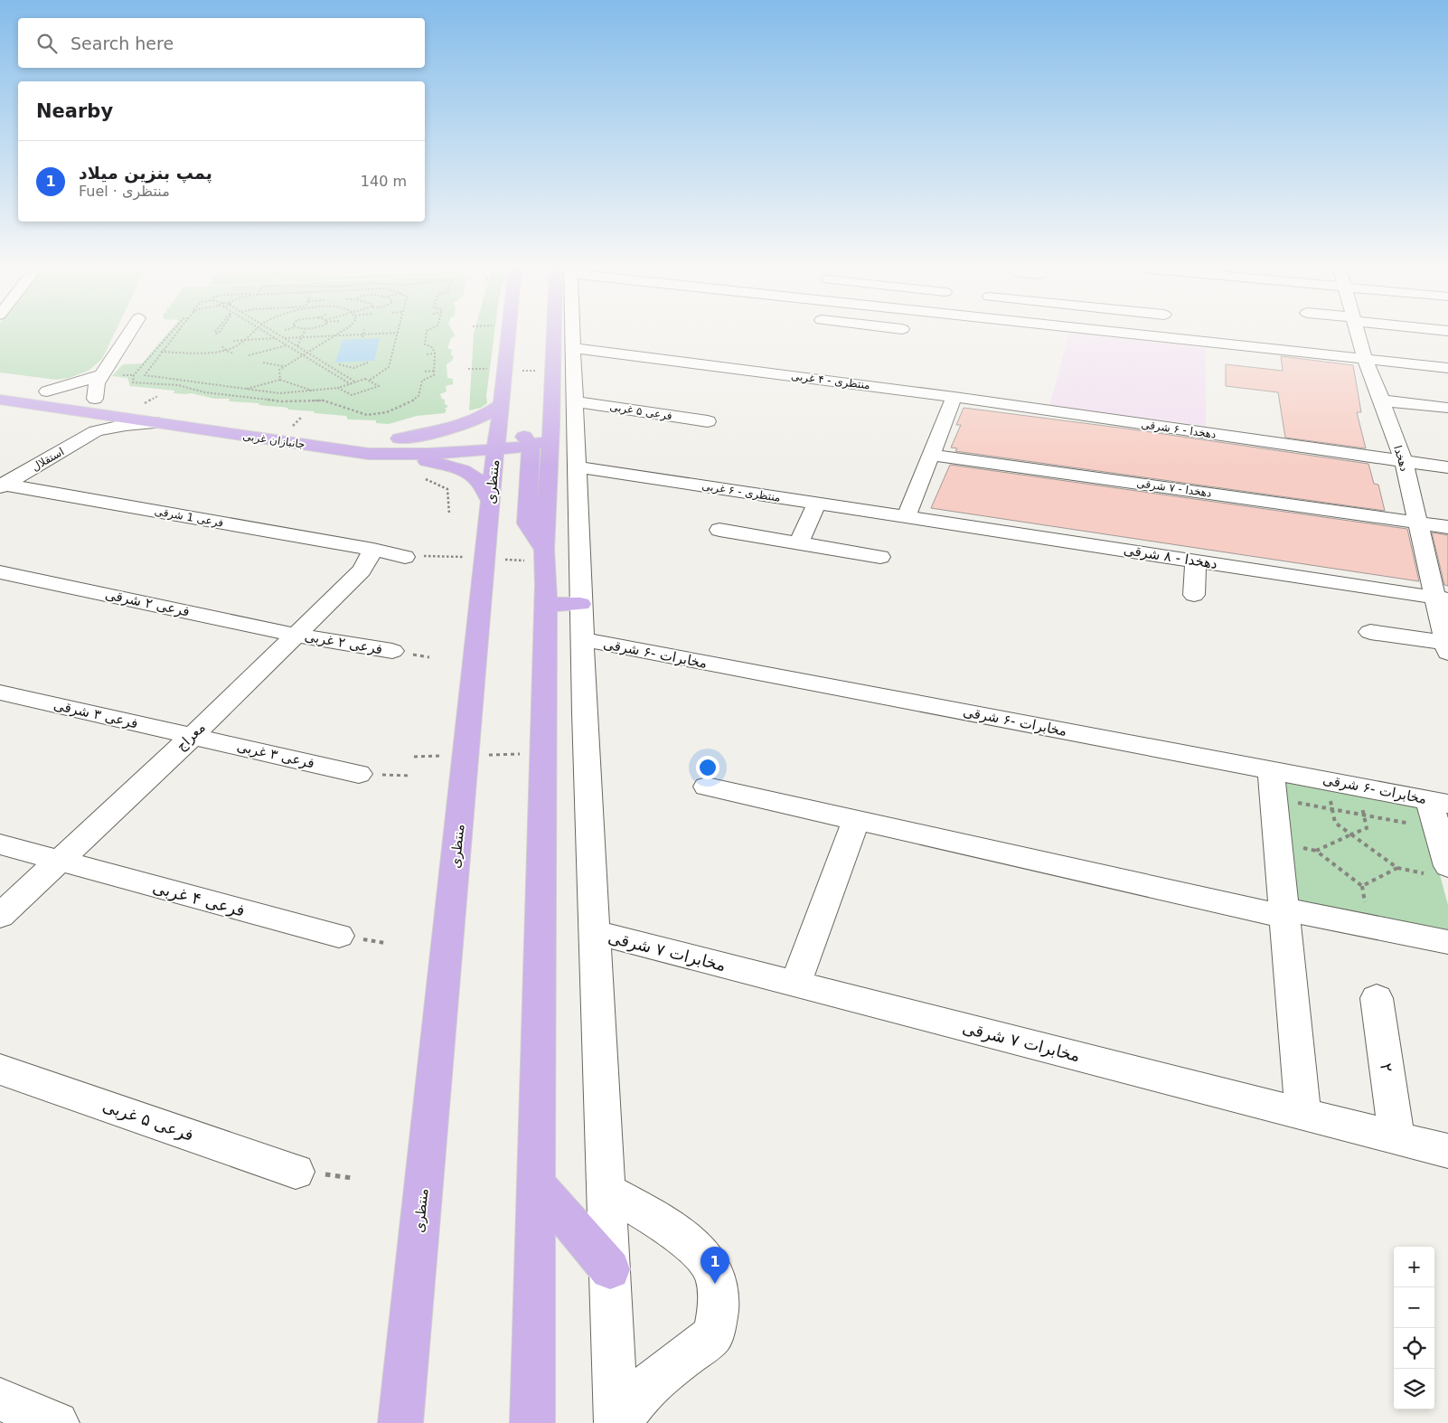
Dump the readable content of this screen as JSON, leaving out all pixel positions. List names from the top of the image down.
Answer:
{
  "streets": {
    "main road": ["جانبازان غربی", "منتظری"],
    "street": [
      "منتظری - ۴ غربی",
      "فرعی ۵ غربی",
      "دهخدا - ۶ شرقی",
      "دهخدا",
      "استقلال",
      "دهخدا - ۷ شرقی",
      "منتظری - ۶ غربی",
      "فرعی 1 شرقی",
      "دهخدا - ۸ شرقی",
      "فرعی ۲ شرقی",
      "فرعی ۲ غربی",
      "مخابرات -۶ شرقی",
      "فرعی ۳ شرقی",
      "معراج",
      "فرعی ۳ غربی",
      "فرعی ۴ غربی",
      "مخابرات ۷ شرقی",
      "۲"
    ]
  },
  "crossings": [
    ["منتظری - ۴ غربی", "دهخدا - ۶ شرقی"],
    ["دهخدا - ۶ شرقی", "دهخدا"],
    ["جانبازان غربی", "استقلال"],
    ["جانبازان غربی", "منتظری"],
    ["دهخدا", "دهخدا - ۷ شرقی"],
    ["دهخدا", "دهخدا - ۸ شرقی"],
    ["استقلال", "فرعی 1 شرقی"],
    ["منتظری - ۶ غربی", "دهخدا - ۸ شرقی"],
    ["فرعی 1 شرقی", "معراج"],
    ["فرعی ۲ شرقی", "فرعی ۲ غربی"],
    ["فرعی ۲ شرقی", "معراج"],
    ["فرعی ۲ غربی", "معراج"],
    ["فرعی ۳ شرقی", "معراج"],
    ["فرعی ۳ شرقی", "فرعی ۳ غربی"],
    ["معراج", "فرعی ۳ غربی"],
    ["معراج", "فرعی ۴ غربی"],
    ["مخابرات ۷ شرقی", "۲"]
  ],
  "page": {
    "search": "Search here",
    "heading": "Nearby",
    "list": [
      {
        "mark": "1",
        "name": "پمپ بنزین میلاد",
        "note": "Fuel · منتظری",
        "value": "140 m"
      }
    ],
    "map_buttons": ["+", "−"],
    "pins": "1"
  }
}
